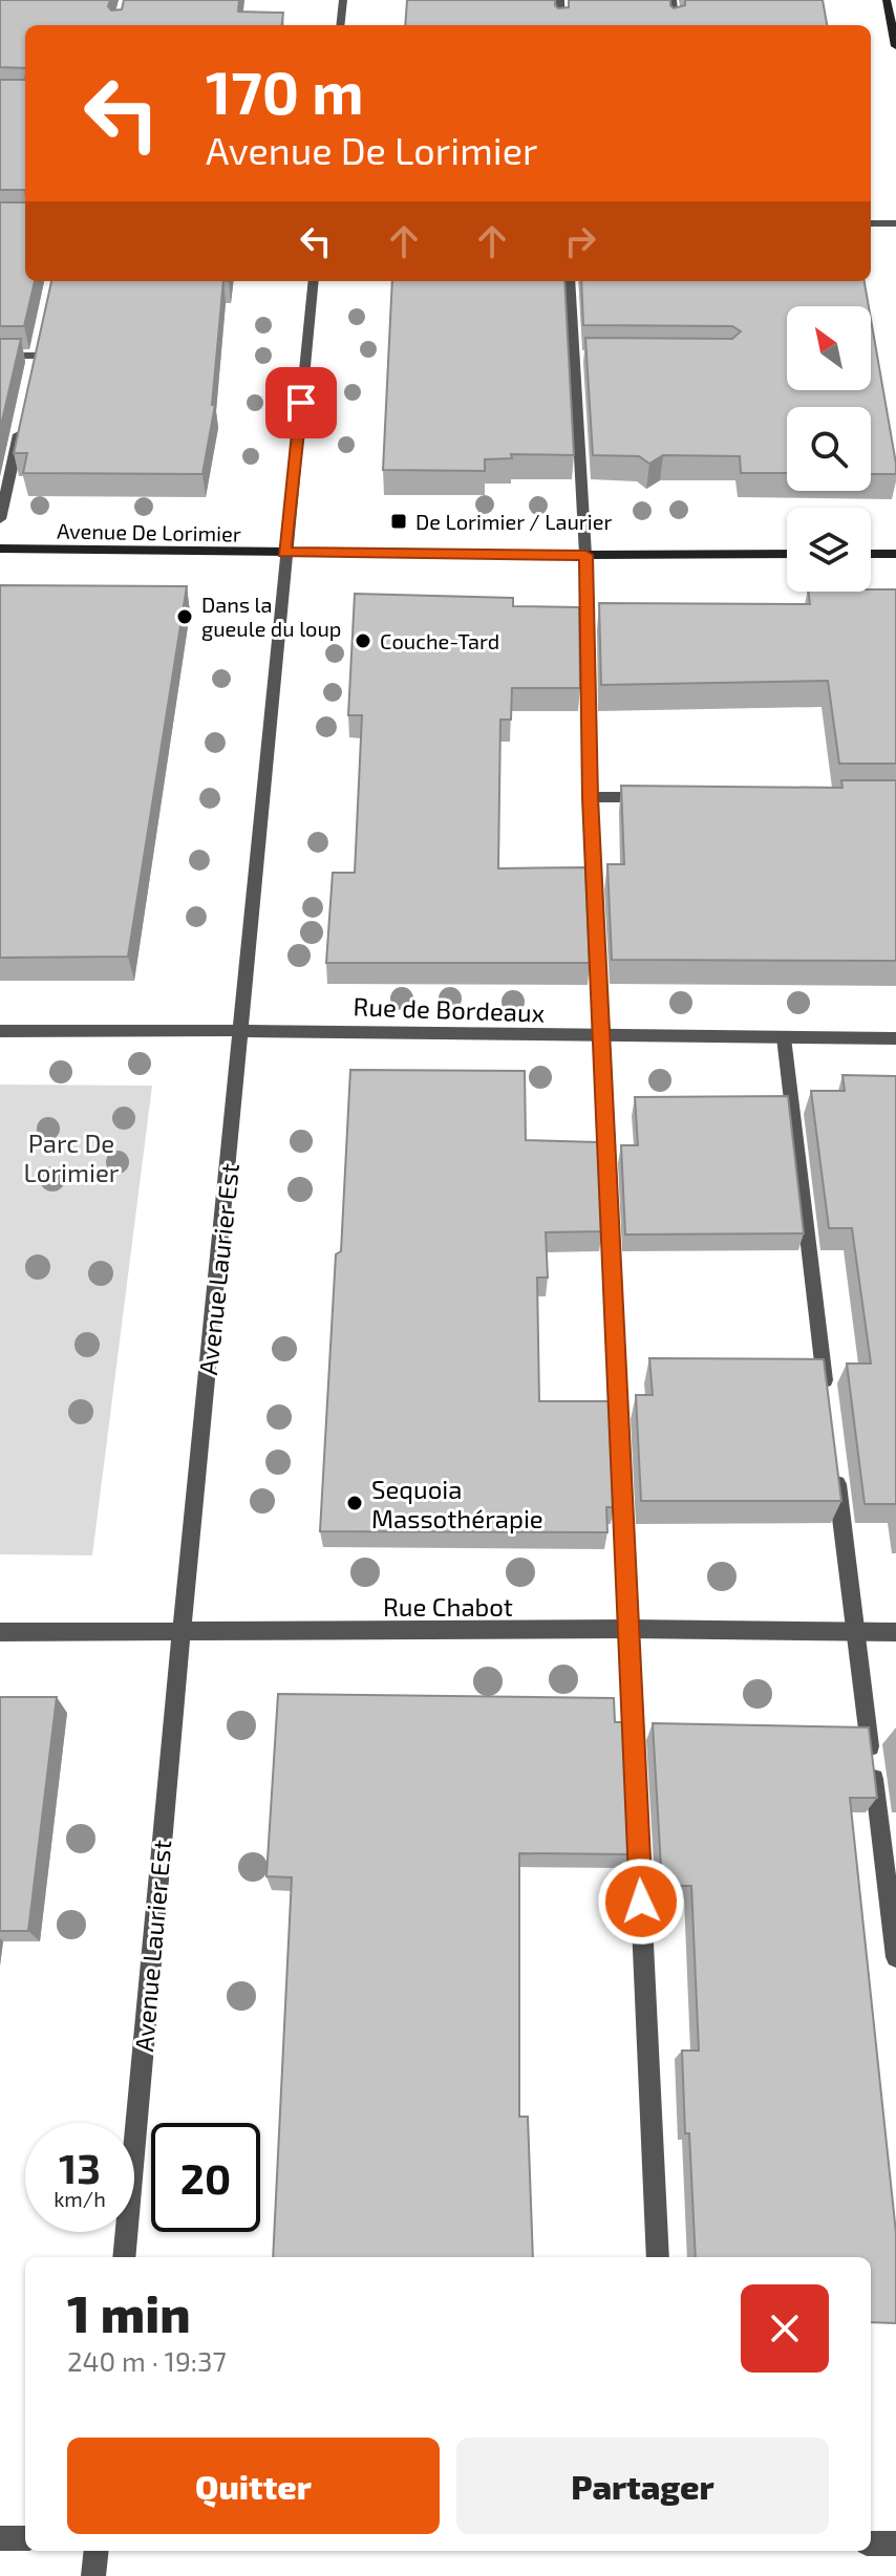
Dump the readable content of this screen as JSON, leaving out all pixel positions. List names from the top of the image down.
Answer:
{
  "streets": {
    "main road": ["Avenue De Lorimier"],
    "street": ["Rue de Bordeaux", "Avenue Laurier Est", "Rue Chabot"]
  },
  "crossings": [
    ["Avenue De Lorimier", "Avenue Laurier Est"],
    ["Rue de Bordeaux", "Avenue Laurier Est"],
    ["Avenue Laurier Est", "Rue Chabot"]
  ],
  "parks": ["Parc De Lorimier"],
  "places": {
    "transit": ["De Lorimier / Laurier"],
    "other": ["Dans la gueule du loup", "Couche-Tard", "Sequoia Massothérapie"]
  },
  "north": "top left",
  "page": {
    "turn": ["170 m", "Avenue De Lorimier"],
    "speed": "13 km/h",
    "limit": "20",
    "heading": ["1 min", "240 m · 19:37"],
    "buttons": ["Quitter", "Partager"]
  }
}
